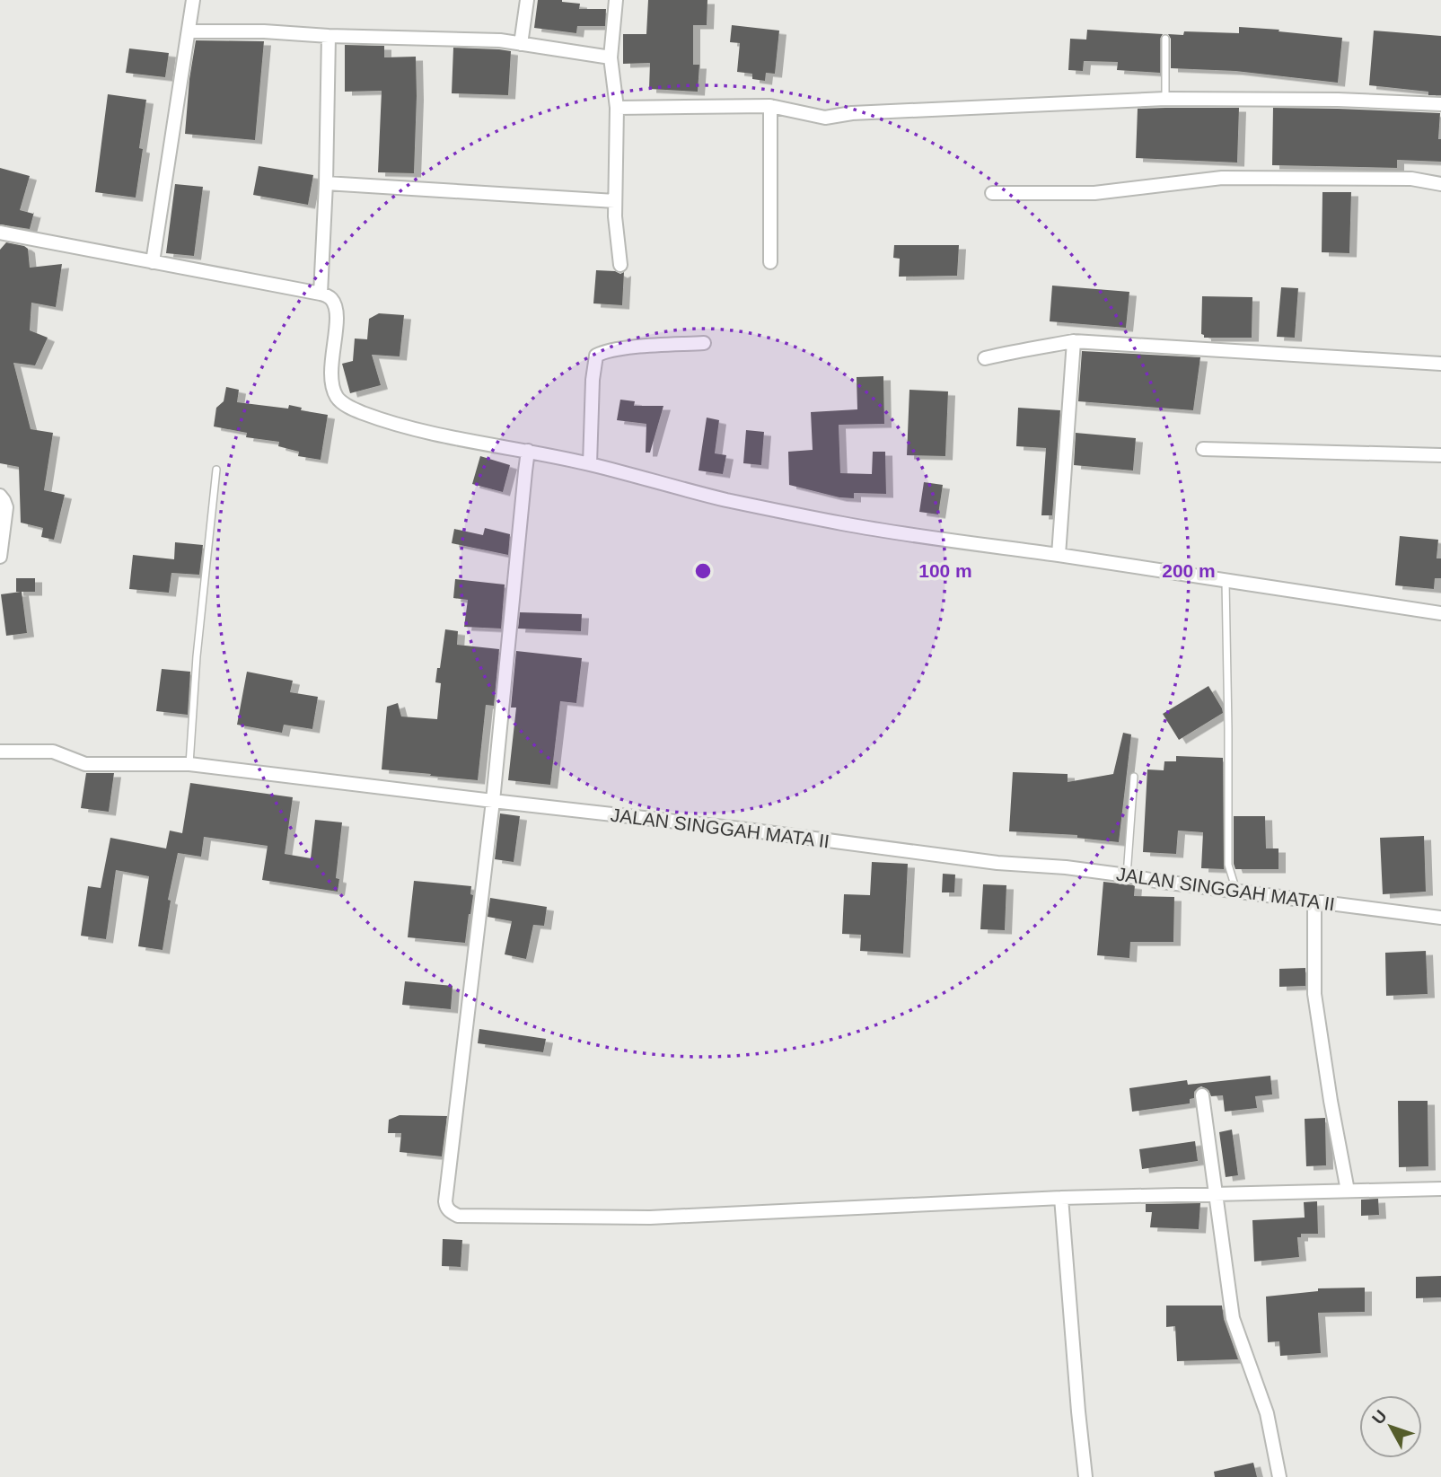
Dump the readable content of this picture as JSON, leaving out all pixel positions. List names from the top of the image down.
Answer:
{
  "streets": {
    "street": ["JALAN SINGGAH MATA II"]
  },
  "north": "top left",
  "rings": ["100 m", "200 m"]
}
